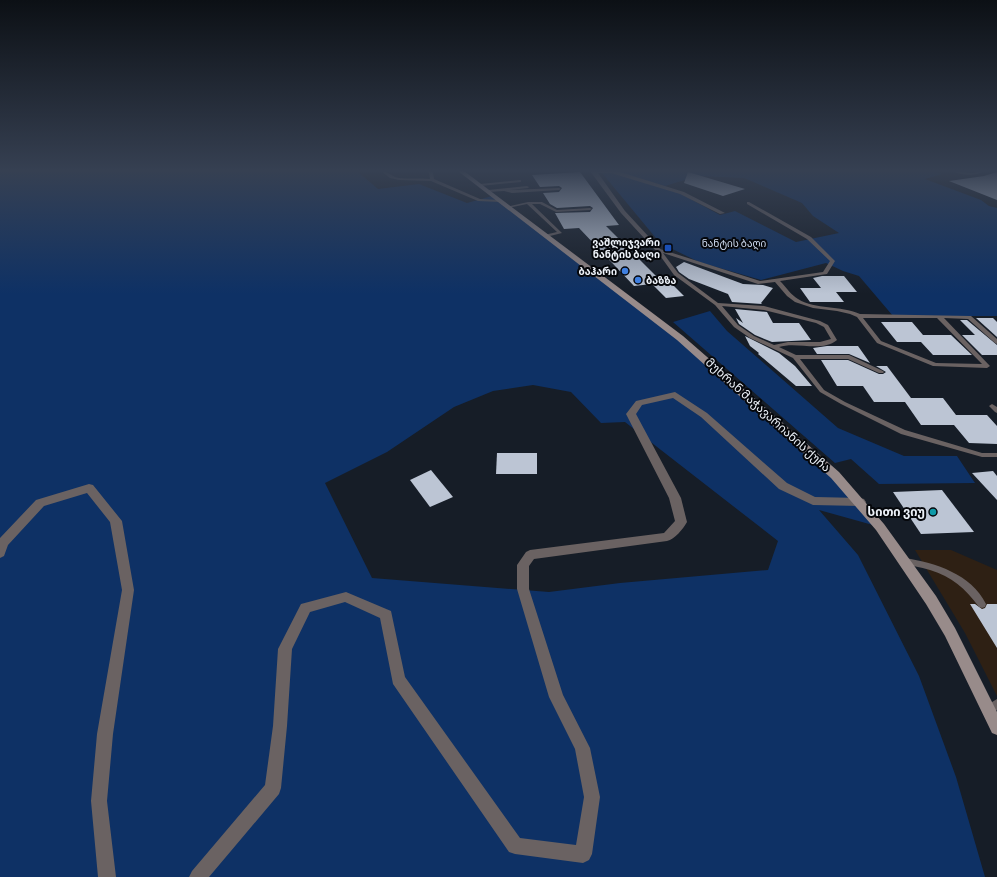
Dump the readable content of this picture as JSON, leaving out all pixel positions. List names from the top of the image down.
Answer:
{
  "streets": {
    "main road": ["მუხრან მაჭავარიანის ქუჩა"]
  },
  "parks": ["ნანტის ბაღი"],
  "places": {
    "transit": ["ვაშლიჯვარი ნანტის ბაღი"],
    "other": ["ბაჰარი", "ბაზზა", "სითი ვიუ"]
  }
}
